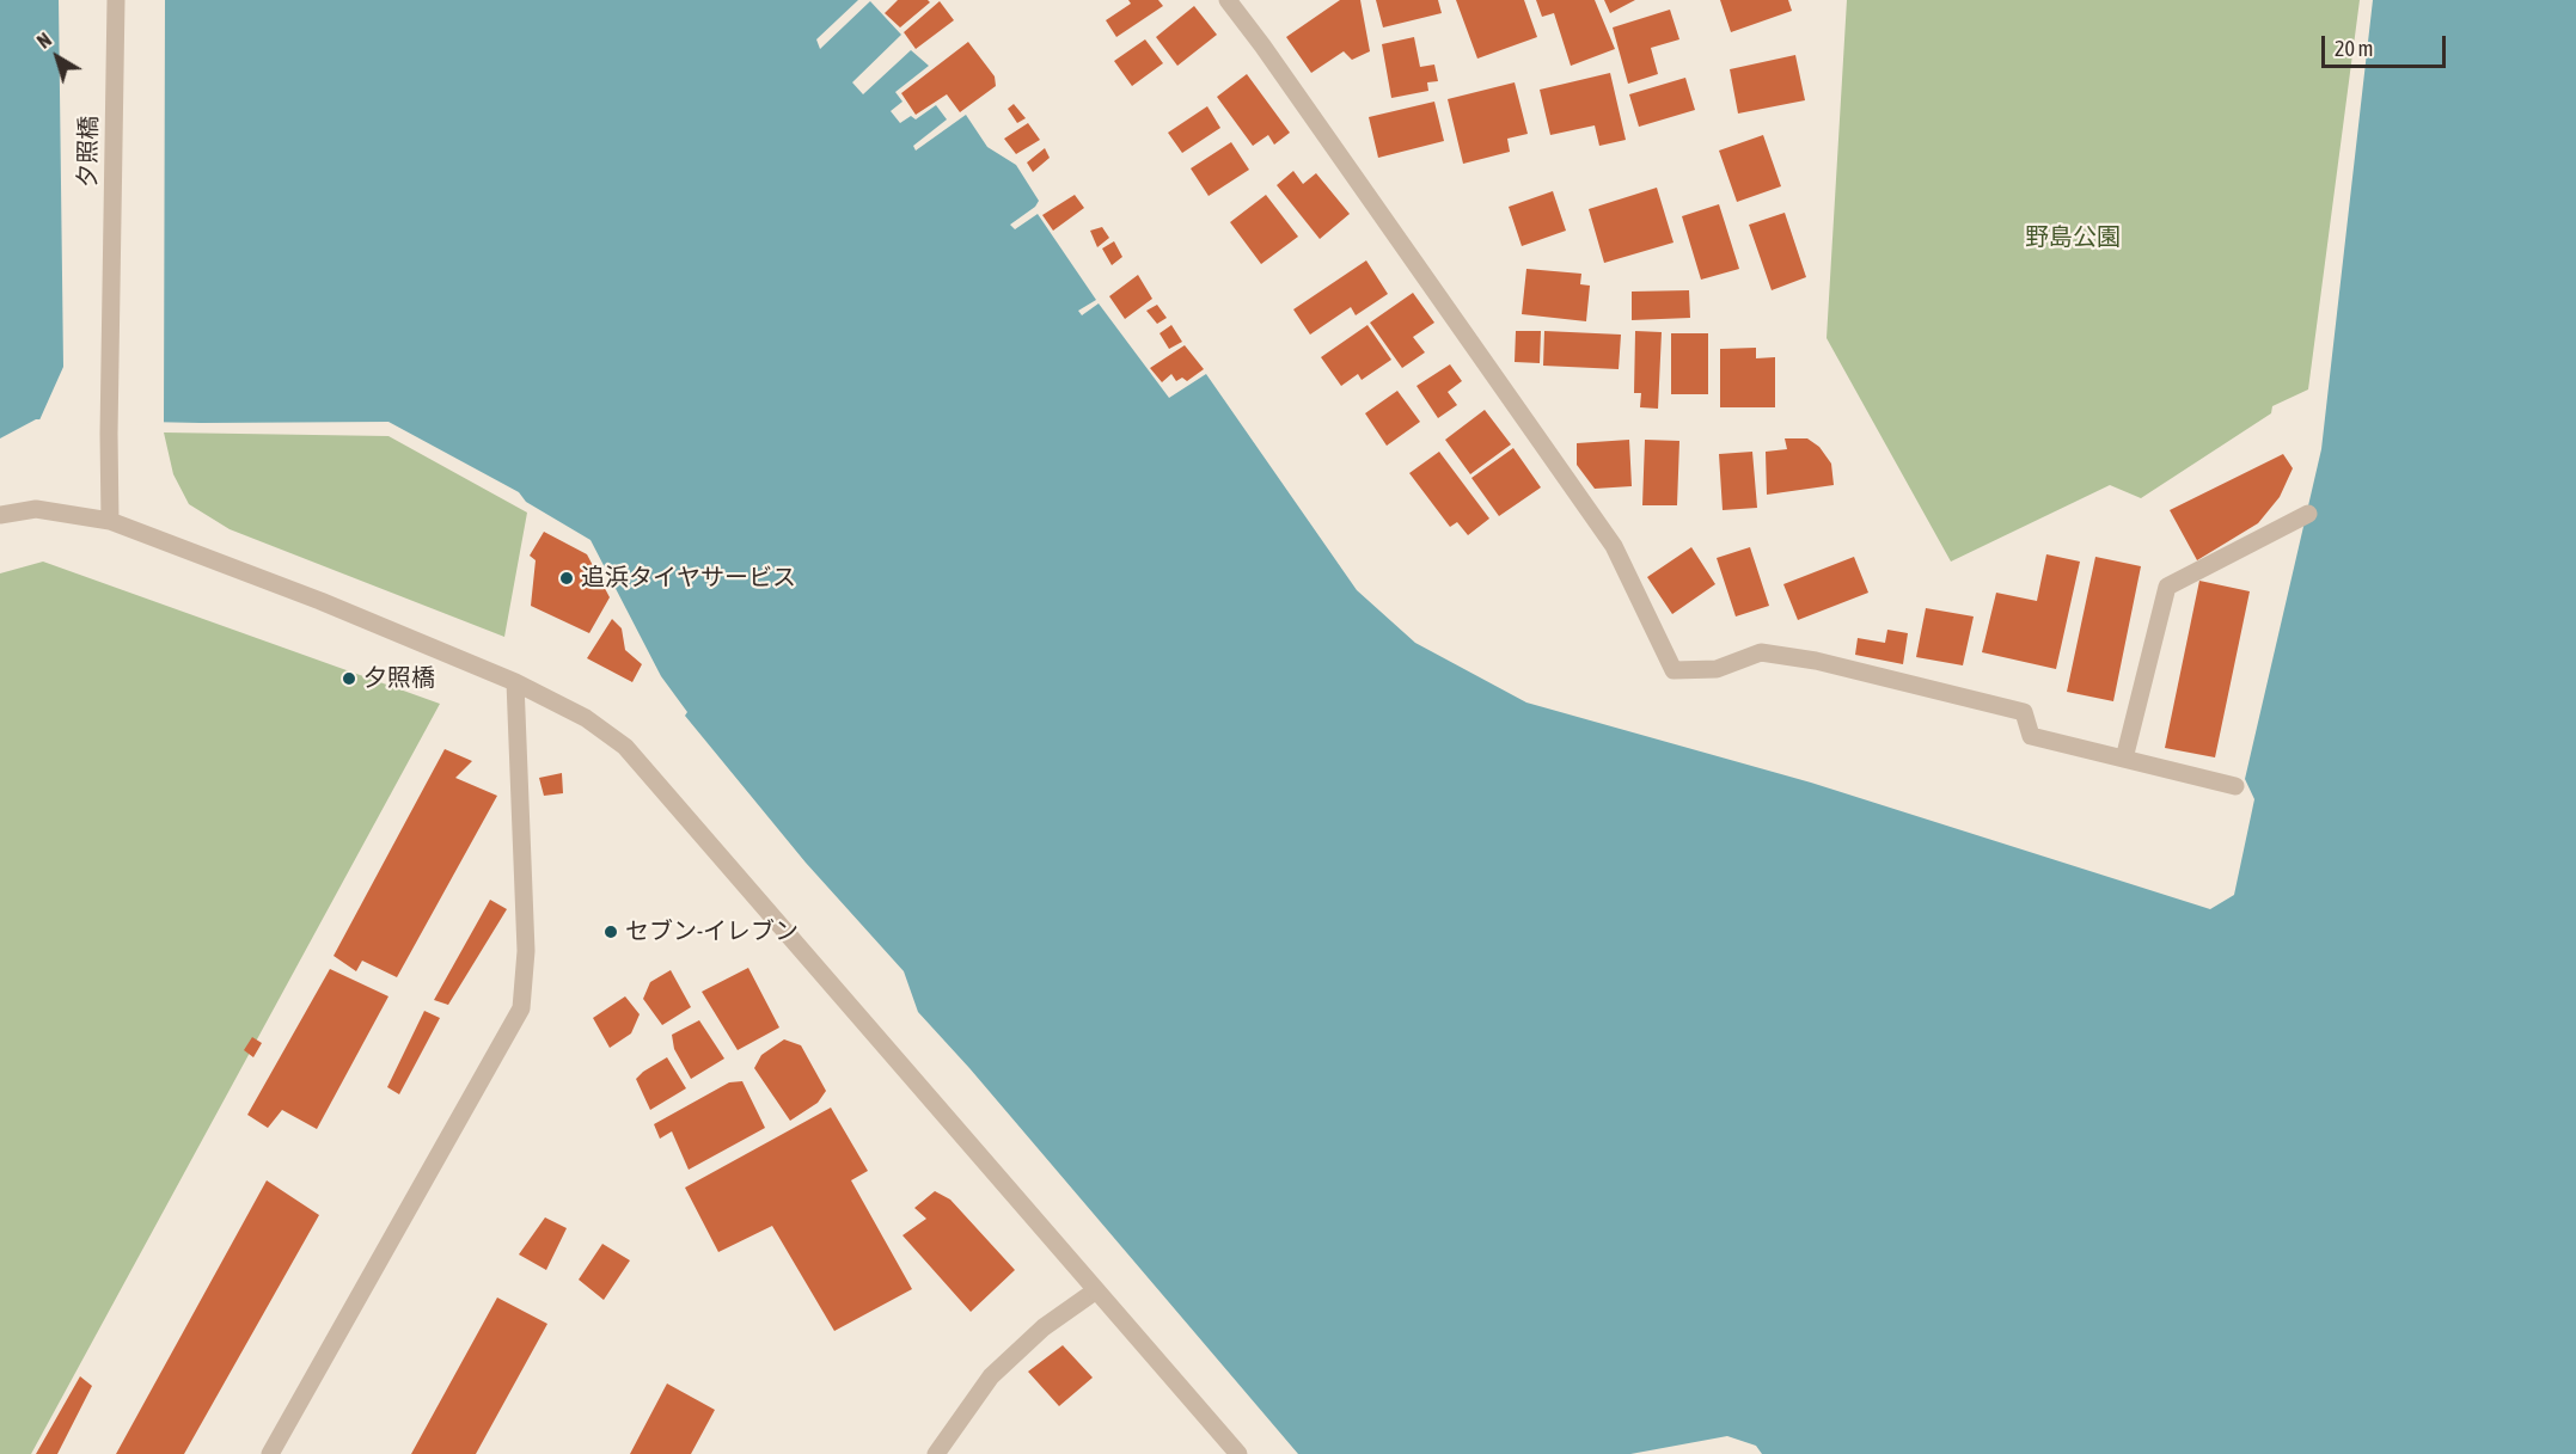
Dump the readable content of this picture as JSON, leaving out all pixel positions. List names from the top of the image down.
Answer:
{
  "streets": {
    "street": ["夕照橋"]
  },
  "parks": ["野島公園"],
  "places": ["追浜タイヤサービス", "夕照橋", "セブン-イレブン"],
  "scale_bar": "20 m",
  "north": "top left"
}
